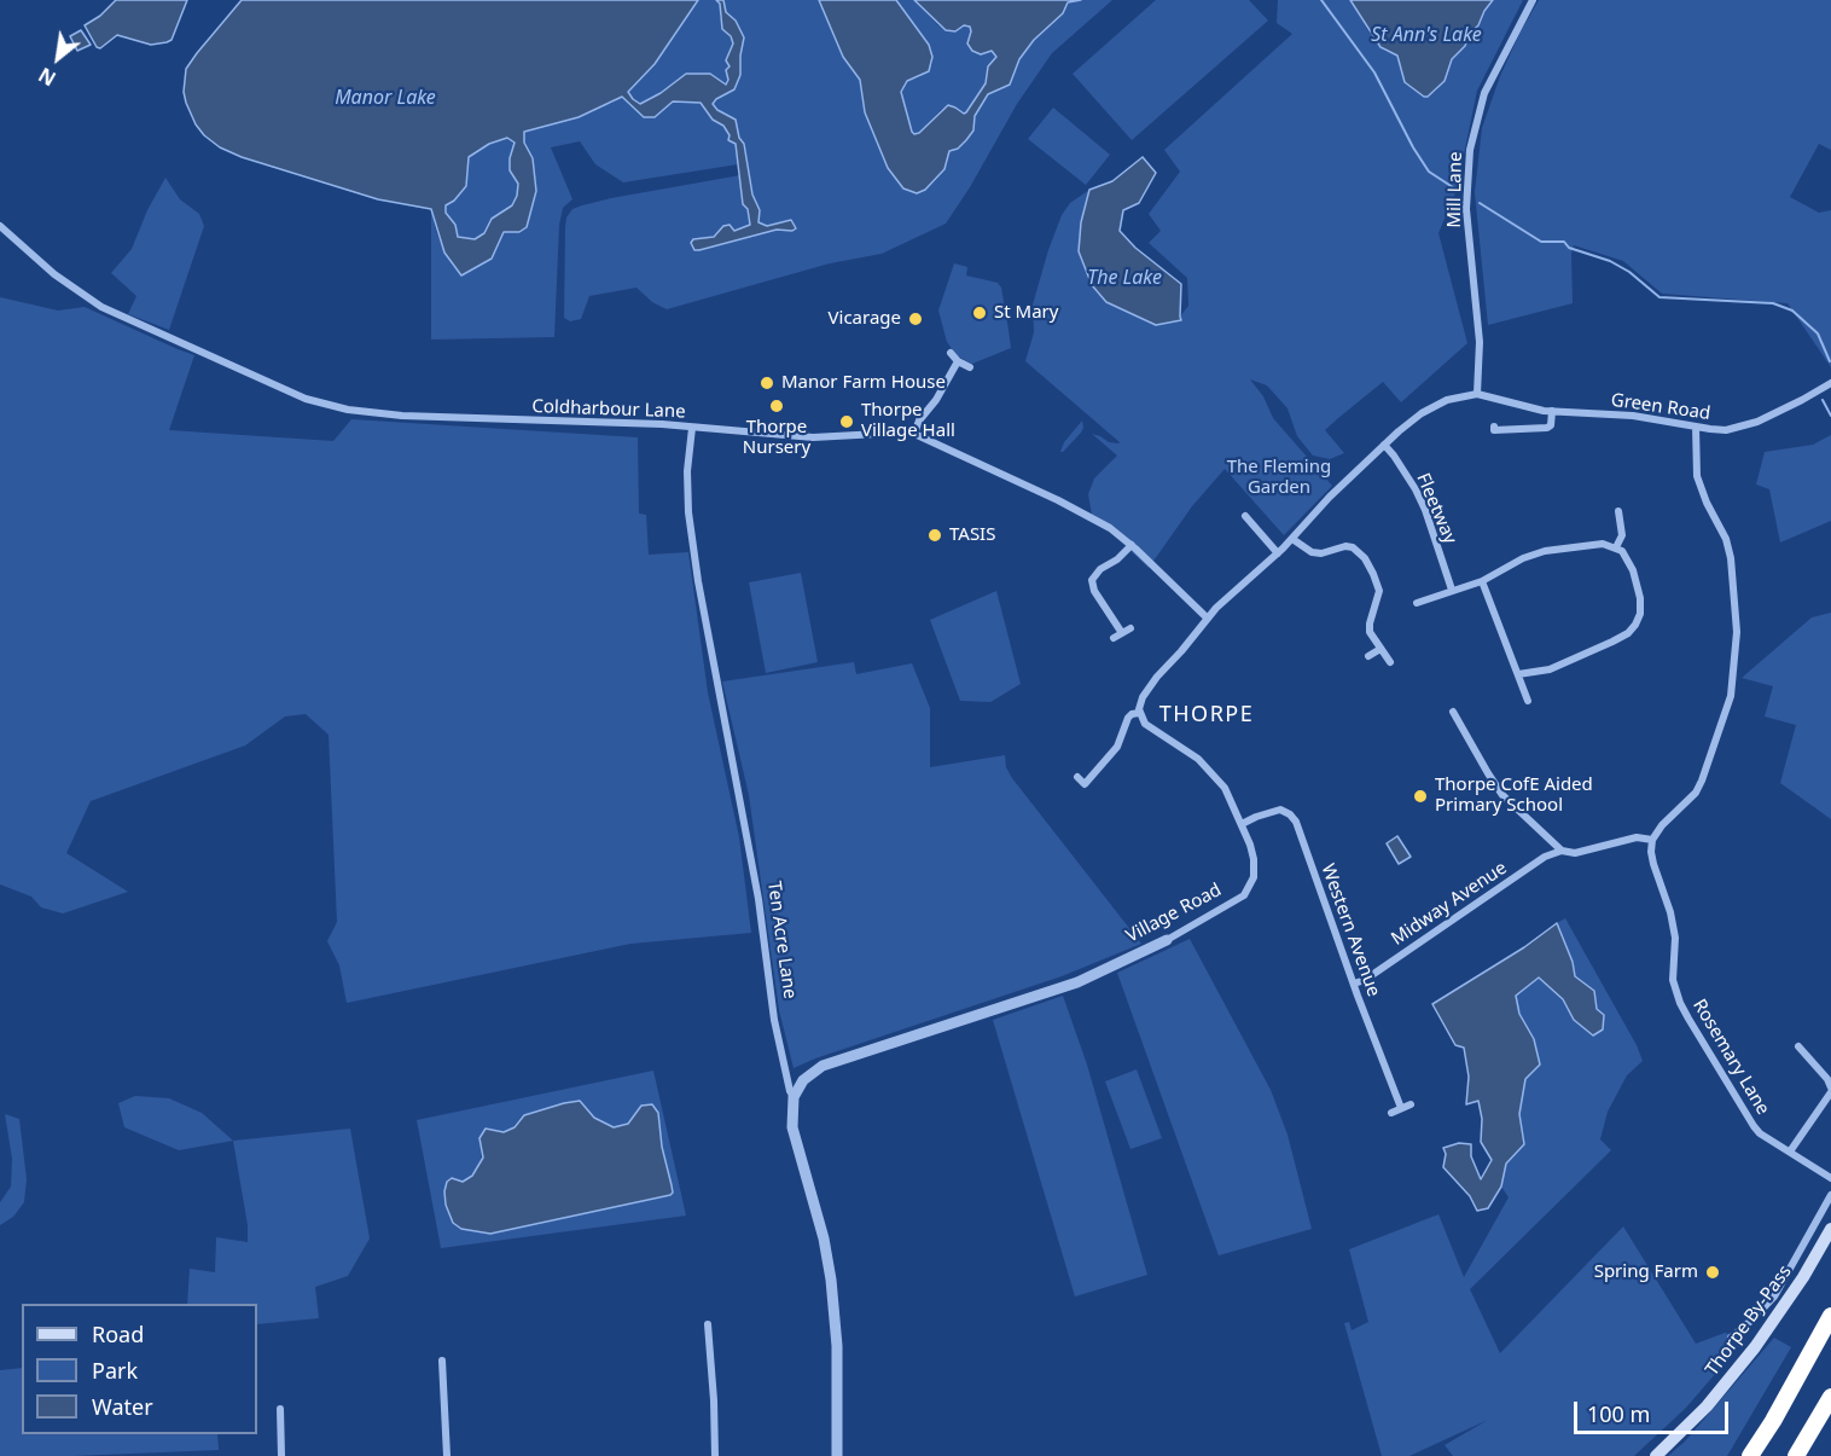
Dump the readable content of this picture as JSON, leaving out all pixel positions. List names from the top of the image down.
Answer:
{
  "streets": {
    "main road": ["Thorpe By-Pass"],
    "street": [
      "Mill Lane",
      "Green Road",
      "Coldharbour Lane",
      "Fleetway",
      "Midway Avenue",
      "Village Road",
      "Western Avenue",
      "Ten Acre Lane",
      "Rosemary Lane"
    ]
  },
  "crossings": [
    ["Mill Lane", "Green Road"],
    ["Coldharbour Lane", "Ten Acre Lane"],
    ["Midway Avenue", "Western Avenue"],
    ["Village Road", "Western Avenue"],
    ["Village Road", "Ten Acre Lane"]
  ],
  "districts": ["THORPE"],
  "water": ["St Ann's Lake", "Manor Lake", "The Lake"],
  "parks": ["The Fleming Garden"],
  "places": [
    "St Mary",
    "Vicarage",
    "Manor Farm House",
    "Thorpe Nursery",
    "Thorpe Village Hall",
    "TASIS",
    "Thorpe CofE Aided Primary School",
    "Spring Farm"
  ],
  "legend": ["Road", "Park", "Water"],
  "scale_bar": "100 m",
  "north": "bottom left"
}
